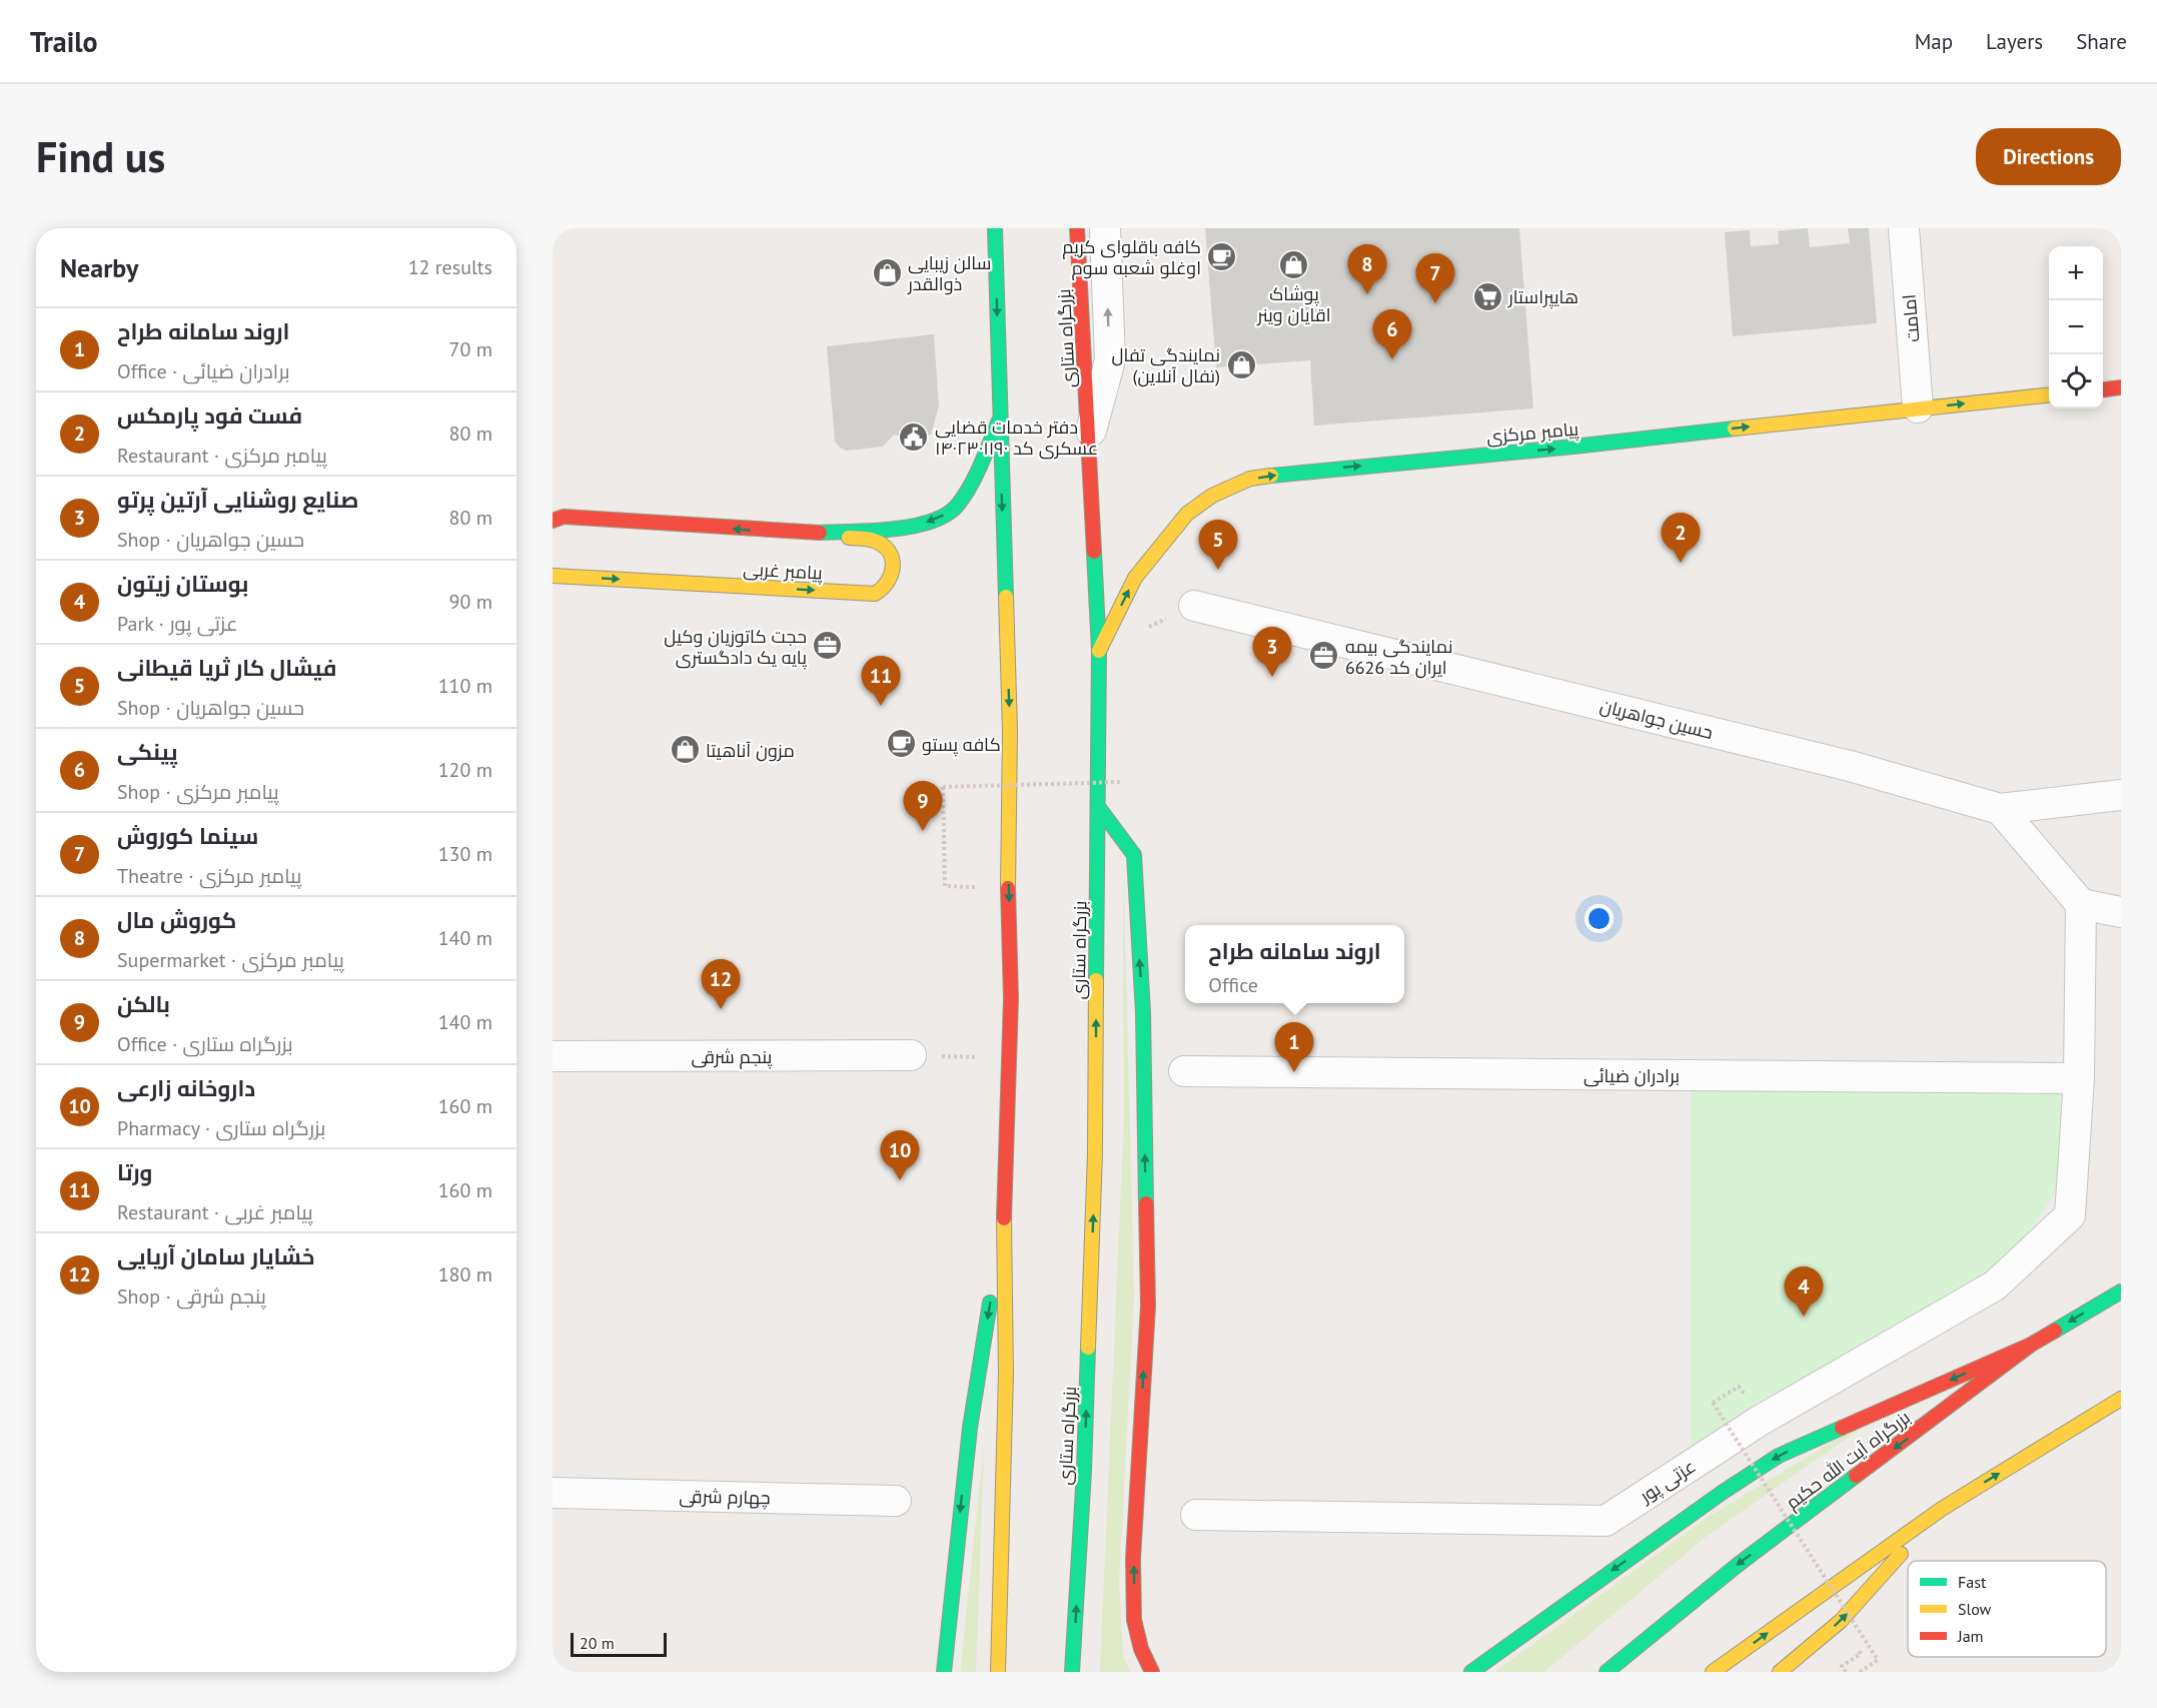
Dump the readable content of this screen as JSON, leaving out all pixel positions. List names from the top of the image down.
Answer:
{
  "streets": {
    "main road": [
      "بزرگراه ستاری",
      "پیامبر مرکزی",
      "پیامبر غربی",
      "بزرگراه آیت الله حکیم"
    ],
    "street": [
      "امامت",
      "حسین جواهریان",
      "پنجم شرقی",
      "برادران ضیائی",
      "عزتی پور",
      "چهارم شرقی"
    ]
  },
  "crossings": [
    ["امامت", "پیامبر مرکزی"],
    ["بزرگراه ستاری", "پیامبر مرکزی"],
    ["برادران ضیائی", "عزتی پور"]
  ],
  "one_way": ["پیامبر مرکزی"],
  "places": {
    "cafe": ["کافه باقلوای کریم اوغلو شعبه سوم", "کافه پستو"],
    "shop": [
      "پوشاک اقایان وینر",
      "سالن زیبایی ذوالقدر",
      "نمایندگی تفال (تفال آنلاین)",
      "مزون آناهیتا"
    ],
    "supermarket": ["هایپراستار"],
    "public building": ["دفتر خدمات قضایی عسکری کد ۱۴۰۲۳۰۱۱۹۰"],
    "office": ["حجت کاتوزیان وکیل پایه یک دادگستری", "نمایندگی بیمه ایران کد 6626"]
  },
  "legend": ["Fast", "Slow", "Jam"],
  "scale_bar": "20 m",
  "page": {
    "header": "Trailo",
    "nav": ["Map", "Layers", "Share"],
    "buttons": "Directions",
    "title": "Find us",
    "heading": ["Nearby", "12 results"],
    "pins": [
      "8",
      "7",
      "6",
      "2",
      "5",
      "3",
      "11",
      "9",
      "12",
      "1",
      "10",
      "4"
    ],
    "map_buttons": ["+", "−"],
    "list": [
      {
        "mark": "1",
        "name": "اروند سامانه طراح",
        "note": "Office · برادران ضیائی",
        "value": "70 m"
      },
      {
        "mark": "2",
        "name": "فست فود پارمکس",
        "note": "Restaurant · پیامبر مرکزی",
        "value": "80 m"
      },
      {
        "mark": "3",
        "name": "صنایع روشنایی آرتین پرتو",
        "note": "Shop · حسین جواهریان",
        "value": "80 m"
      },
      {
        "mark": "4",
        "name": "بوستان زیتون",
        "note": "Park · عزتی پور",
        "value": "90 m"
      },
      {
        "mark": "5",
        "name": "فیشال کار ثریا قیطانی",
        "note": "Shop · حسین جواهریان",
        "value": "110 m"
      },
      {
        "mark": "6",
        "name": "پینکی",
        "note": "Shop · پیامبر مرکزی",
        "value": "120 m"
      },
      {
        "mark": "7",
        "name": "سینما کوروش",
        "note": "Theatre · پیامبر مرکزی",
        "value": "130 m"
      },
      {
        "mark": "8",
        "name": "کوروش مال",
        "note": "Supermarket · پیامبر مرکزی",
        "value": "140 m"
      },
      {
        "mark": "9",
        "name": "بالکن",
        "note": "Office · بزرگراه ستاری",
        "value": "140 m"
      },
      {
        "mark": "10",
        "name": "داروخانه زارعی",
        "note": "Pharmacy · بزرگراه ستاری",
        "value": "160 m"
      },
      {
        "mark": "11",
        "name": "ورتا",
        "note": "Restaurant · پیامبر غربی",
        "value": "160 m"
      },
      {
        "mark": "12",
        "name": "خشایار سامان آریایی",
        "note": "Shop · پنجم شرقی",
        "value": "180 m"
      }
    ],
    "popup": ["اروند سامانه طراح", "Office"],
    "scale": "20 m"
  }
}
